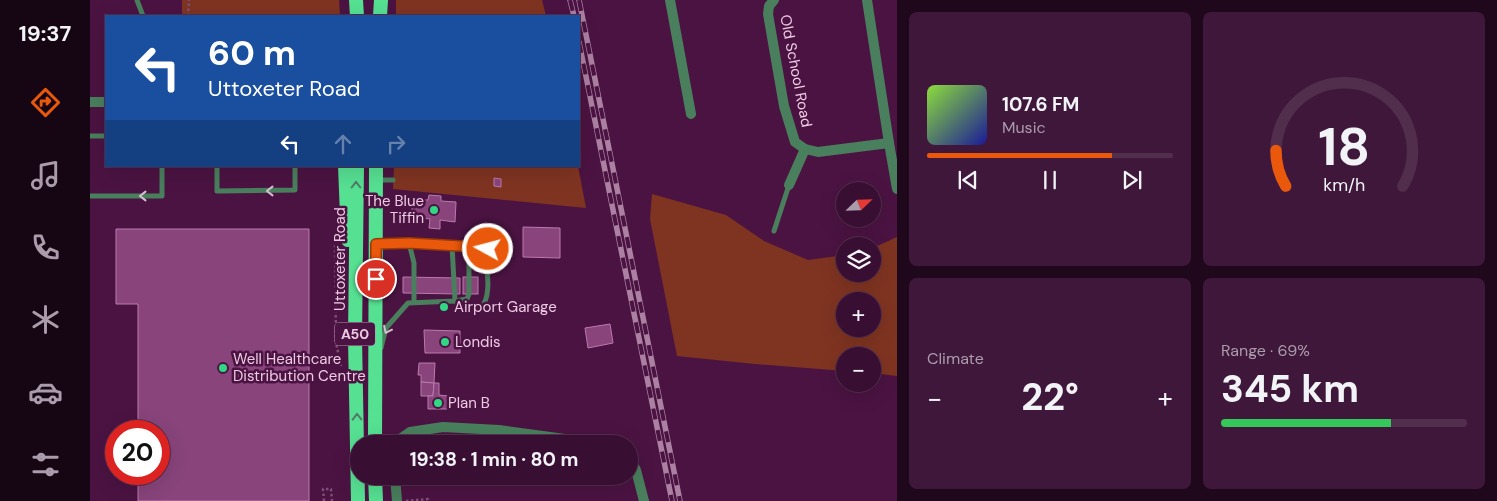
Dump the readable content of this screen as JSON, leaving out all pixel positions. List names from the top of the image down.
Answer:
{
  "streets": {
    "highway": ["Uttoxeter Road", "A50"],
    "street": ["Old School Road"]
  },
  "places": [
    "The Blue Tiffin",
    "Airport Garage",
    "Londis",
    "Well Healthcare Distribution Centre",
    "Plan B"
  ],
  "north": "top right",
  "page": {
    "tabs": "19:37",
    "turn": ["60 m", "Uttoxeter Road"],
    "song": ["107.6 FM", "Music"],
    "map_buttons": ["+", "−"],
    "tile": [
      "Climate",
      ["Range · 69%", "345 km"]
    ],
    "heat": ["−", "22°", "+"],
    "limit": "20",
    "trip": "19:38 · 1 min · 80 m",
    "gauge": ["18", "km/h"]
  }
}
